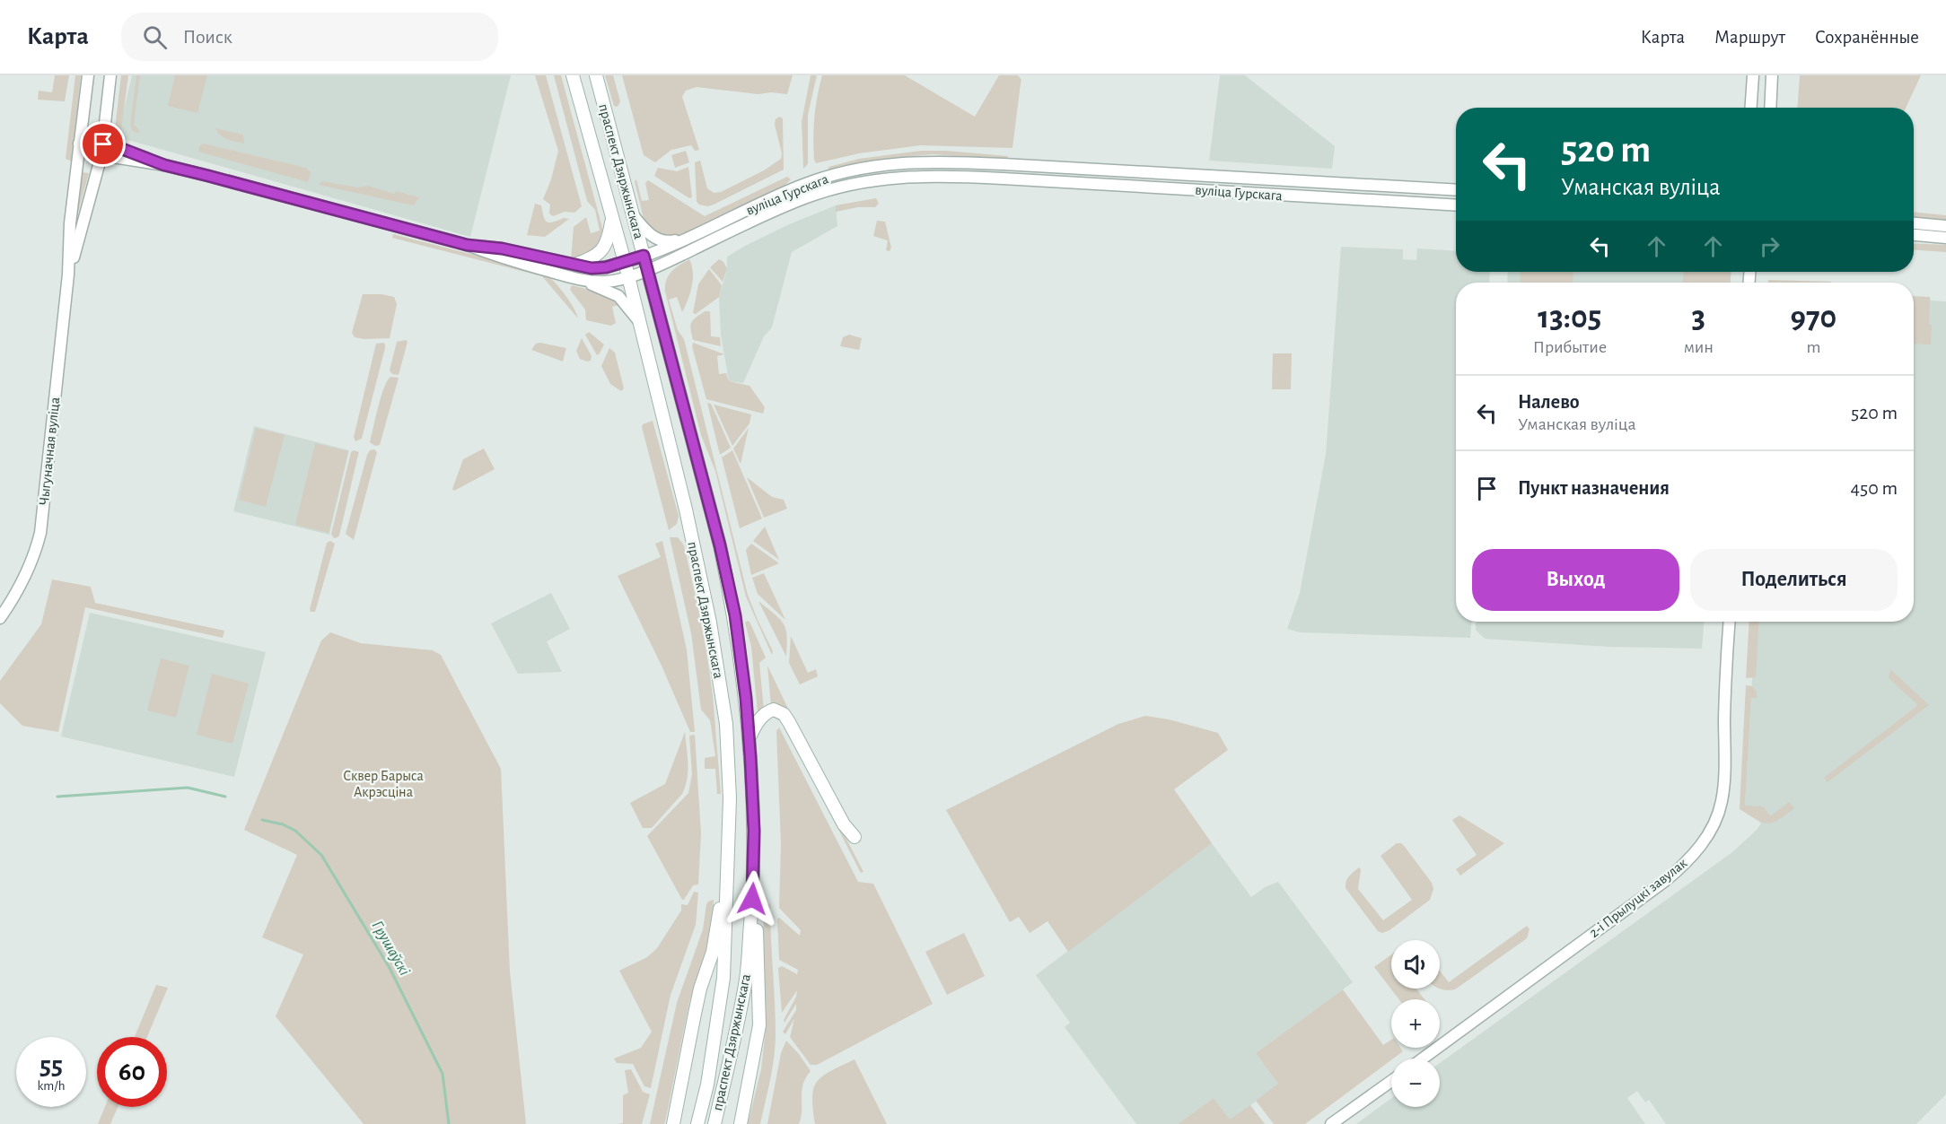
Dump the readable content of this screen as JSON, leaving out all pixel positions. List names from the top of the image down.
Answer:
{
  "streets": {
    "main road": [
      "праспект Дзяржынскага",
      "вуліца Гурскага",
      "Чыгуначная вуліца",
      "2-і Прылуцкі завулак"
    ]
  },
  "crossings": [
    ["праспект Дзяржынскага", "вуліца Гурскага"]
  ],
  "water": ["Грушаўскі"],
  "parks": ["Сквер Барыса Акрэсціна"],
  "page": {
    "header": "Карта",
    "search": "Поиск",
    "nav": ["Карта", "Маршрут", "Сохранённые"],
    "turn": ["520 m", "Уманская вуліца"],
    "eta": [
      "13:05",
      "Прибытие",
      "3",
      "мин",
      "970",
      "m"
    ],
    "list": [
      {
        "name": "Налево",
        "note": "Уманская вуліца",
        "value": "520 m"
      },
      {
        "name": "Пункт назначения",
        "value": "450 m"
      }
    ],
    "buttons": ["Выход", "Поделиться"],
    "map_buttons": ["+", "−"],
    "speed": "55 km/h",
    "limit": "60"
  }
}
